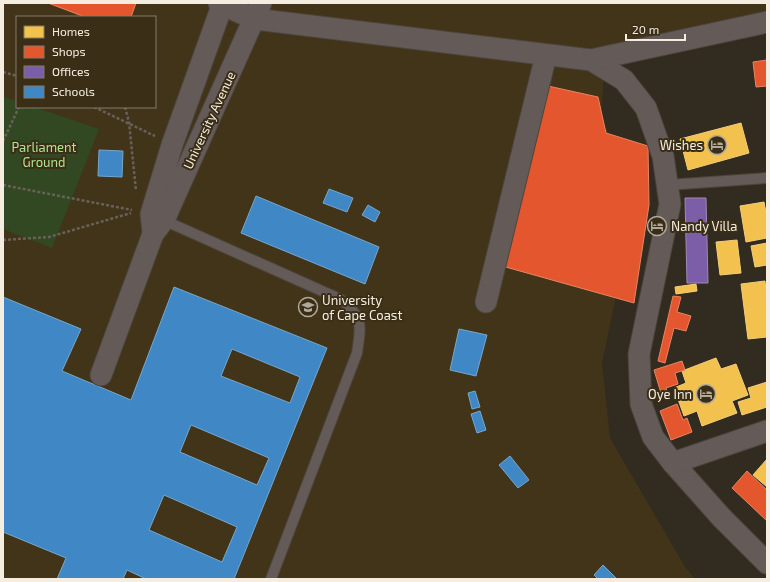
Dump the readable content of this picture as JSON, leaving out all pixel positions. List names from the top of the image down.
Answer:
{
  "streets": {
    "street": ["University Avenue"]
  },
  "parks": ["Parliament Ground"],
  "places": {
    "hotel": ["Wishes", "Nandy Villa", "Oye Inn"],
    "school or university": ["University of Cape Coast"]
  },
  "legend": [
    "Homes",
    "Shops",
    "Offices",
    "Schools"
  ],
  "scale_bar": "20 m"
}
